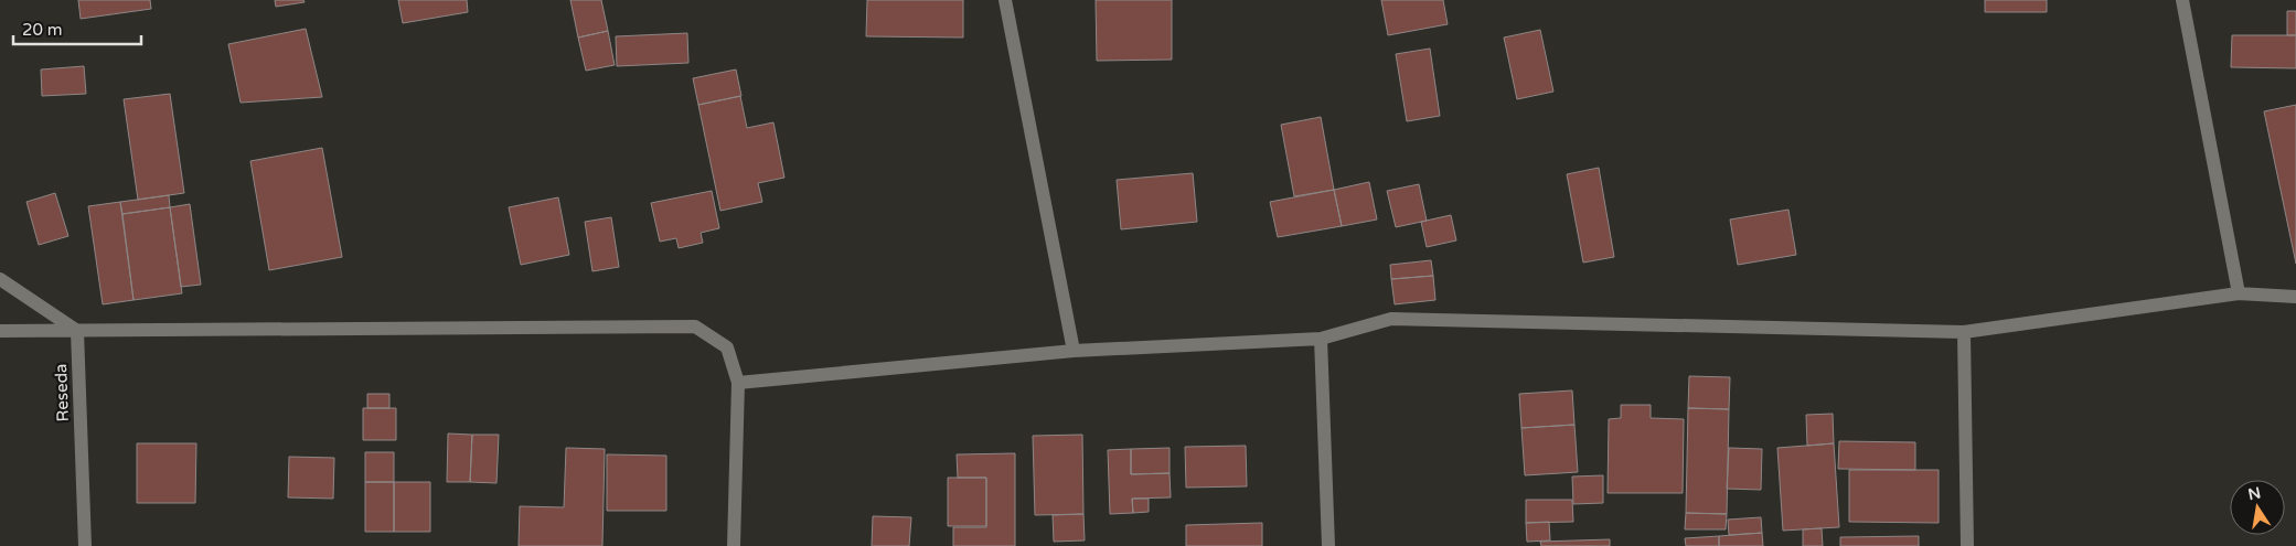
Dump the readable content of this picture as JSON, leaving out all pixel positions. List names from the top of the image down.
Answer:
{
  "streets": {
    "street": ["Reseda"]
  },
  "scale_bar": "20 m",
  "north": "top"
}
